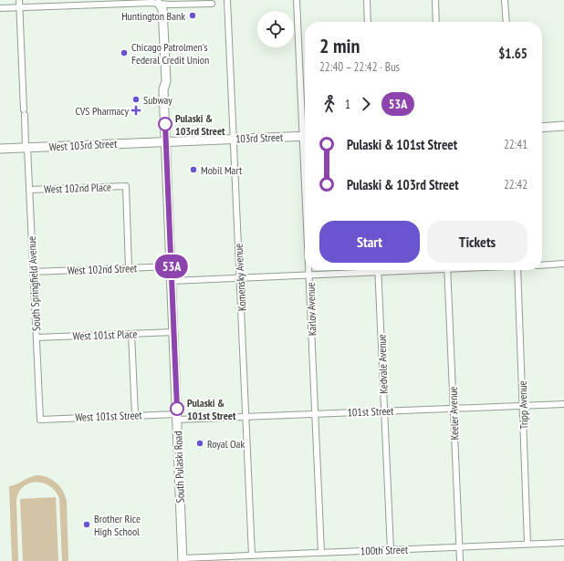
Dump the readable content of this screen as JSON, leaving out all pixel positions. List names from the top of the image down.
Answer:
{
  "streets": {
    "main road": ["103rd Street", "West 103rd Street", "South Pulaski Road"],
    "street": [
      "West 102nd Place",
      "West 102nd Street",
      "Komensky Avenue",
      "South Springfield Avenue",
      "Karlov Avenue",
      "West 101st Place",
      "Kedvale Avenue",
      "Tripp Avenue",
      "101st Street",
      "Keeler Avenue",
      "West 101st Street",
      "100th Street"
    ]
  },
  "crossings": [
    ["103rd Street", "West 103rd Street"],
    ["103rd Street", "Komensky Avenue"],
    ["103rd Street", "South Pulaski Road"],
    ["West 103rd Street", "South Springfield Avenue"],
    ["West 103rd Street", "South Pulaski Road"],
    ["West 102nd Place", "West 102nd Street"],
    ["West 102nd Place", "South Springfield Avenue"],
    ["West 102nd Street", "South Springfield Avenue"],
    ["West 102nd Street", "South Pulaski Road"],
    ["Komensky Avenue", "101st Street"],
    ["Komensky Avenue", "100th Street"],
    ["South Springfield Avenue", "West 101st Place"],
    ["South Springfield Avenue", "West 101st Street"],
    ["Karlov Avenue", "101st Street"],
    ["Karlov Avenue", "100th Street"],
    ["West 101st Place", "South Pulaski Road"],
    ["Kedvale Avenue", "101st Street"],
    ["Kedvale Avenue", "100th Street"],
    ["Tripp Avenue", "101st Street"],
    ["Tripp Avenue", "100th Street"],
    ["101st Street", "Keeler Avenue"],
    ["101st Street", "West 101st Street"],
    ["101st Street", "South Pulaski Road"],
    ["Keeler Avenue", "100th Street"],
    ["West 101st Street", "South Pulaski Road"],
    ["South Pulaski Road", "100th Street"]
  ],
  "places": {
    "other": [
      "Huntington Bank",
      "Chicago Patrolmen's Federal Credit Union",
      "Subway",
      "Pulaski & 103rd Street",
      "Mobil Mart",
      "Pulaski & 101st Street",
      "Royal Oak",
      "Brother Rice High School"
    ],
    "health": ["CVS Pharmacy"]
  },
  "lines": ["bus line 53A"],
  "page": {
    "on_map": "53A",
    "heading": ["2 min", "22:40 – 22:42 · Bus", "$1.65"],
    "legs": ["1", "53A"],
    "list": [
      {
        "name": "Pulaski & 101st Street",
        "value": "22:41"
      },
      {
        "name": "Pulaski & 103rd Street",
        "value": "22:42"
      }
    ],
    "buttons": ["Start", "Tickets"]
  }
}
